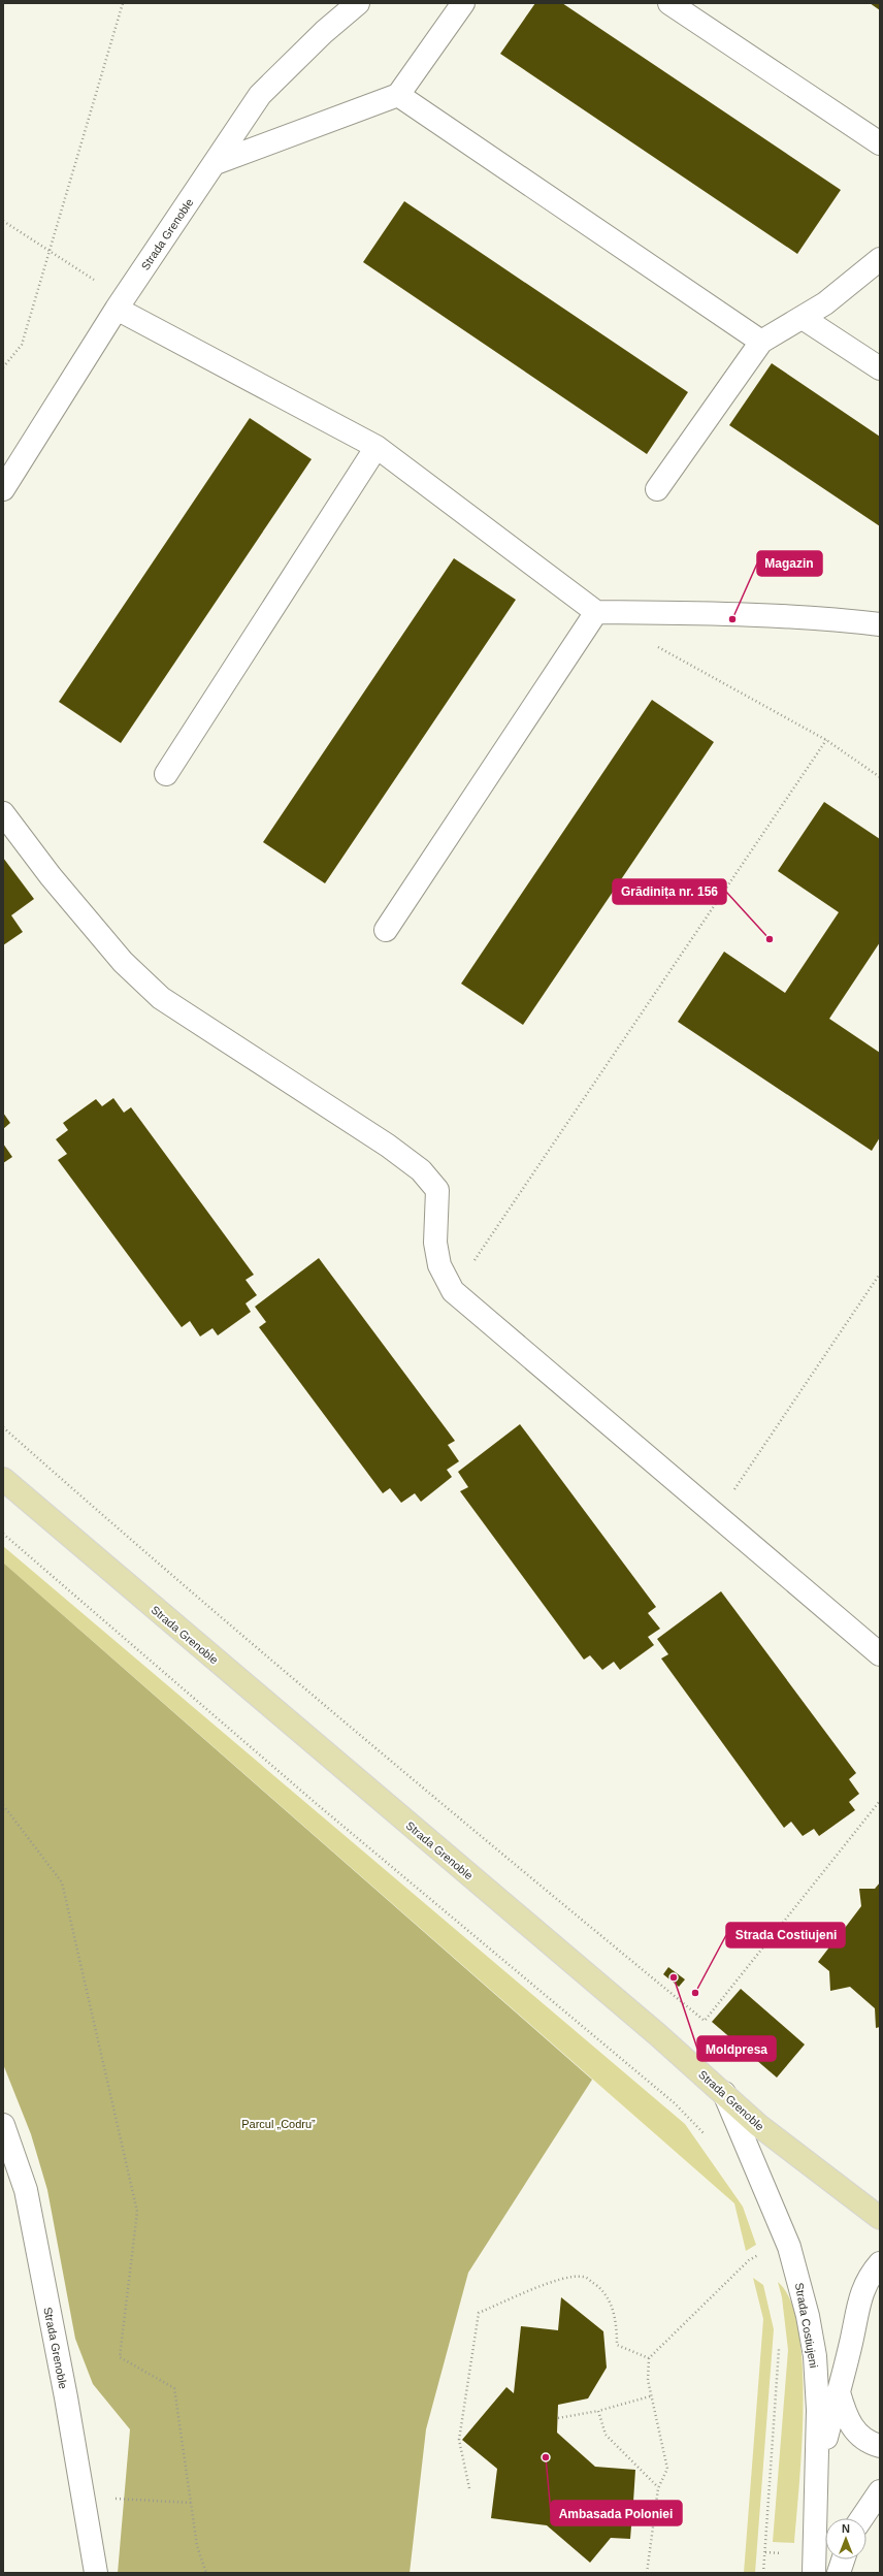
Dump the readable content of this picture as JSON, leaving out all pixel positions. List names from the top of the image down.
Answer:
{
  "streets": {
    "main road": ["Strada Grenoble"],
    "street": ["Strada Costiujeni"]
  },
  "crossings": [
    ["Strada Grenoble", "Strada Costiujeni"]
  ],
  "parks": ["Parcul „Codru”"],
  "places": [
    "Magazin",
    "Grădinița nr. 156",
    "Moldpresa",
    "Strada Costiujeni",
    "Ambasada Poloniei"
  ],
  "north": "top"
}
